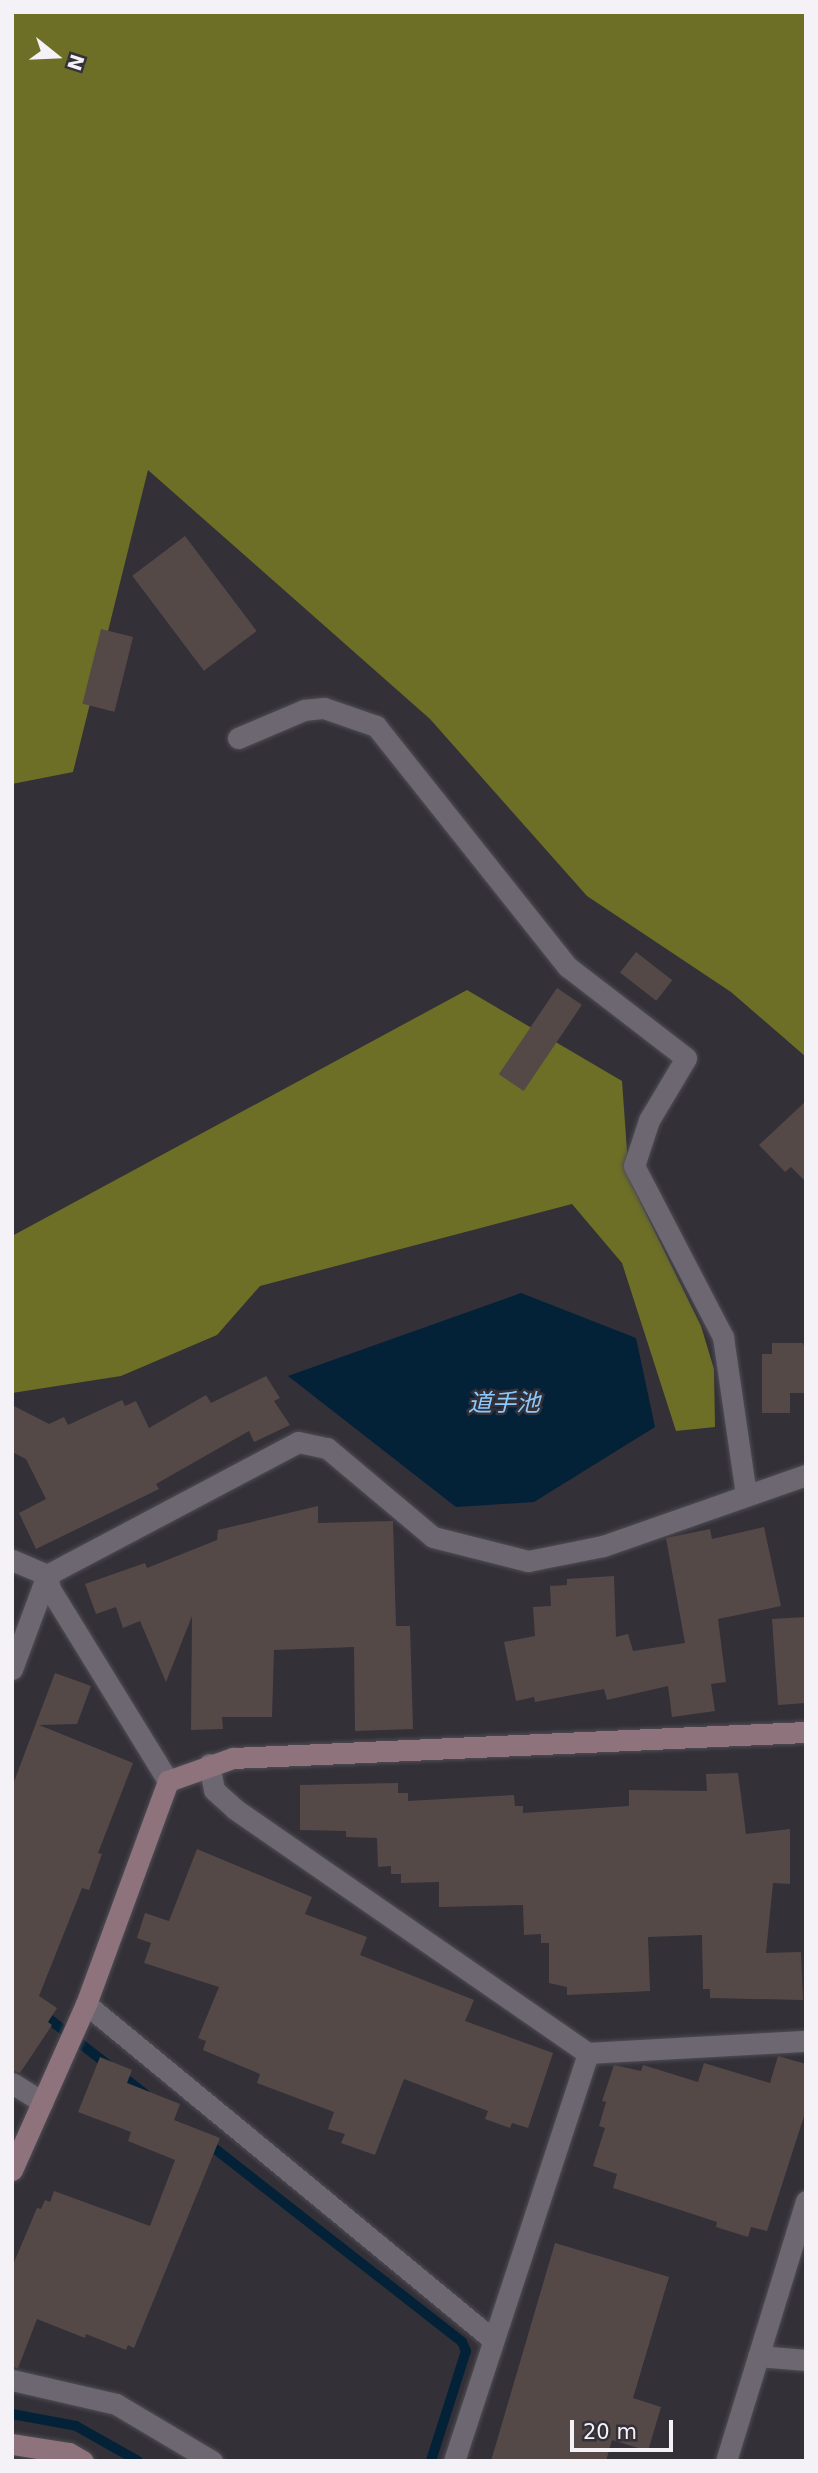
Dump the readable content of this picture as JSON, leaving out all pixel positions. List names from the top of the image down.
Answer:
{
  "water": ["道手池"],
  "scale_bar": "20 m",
  "north": "right"
}
